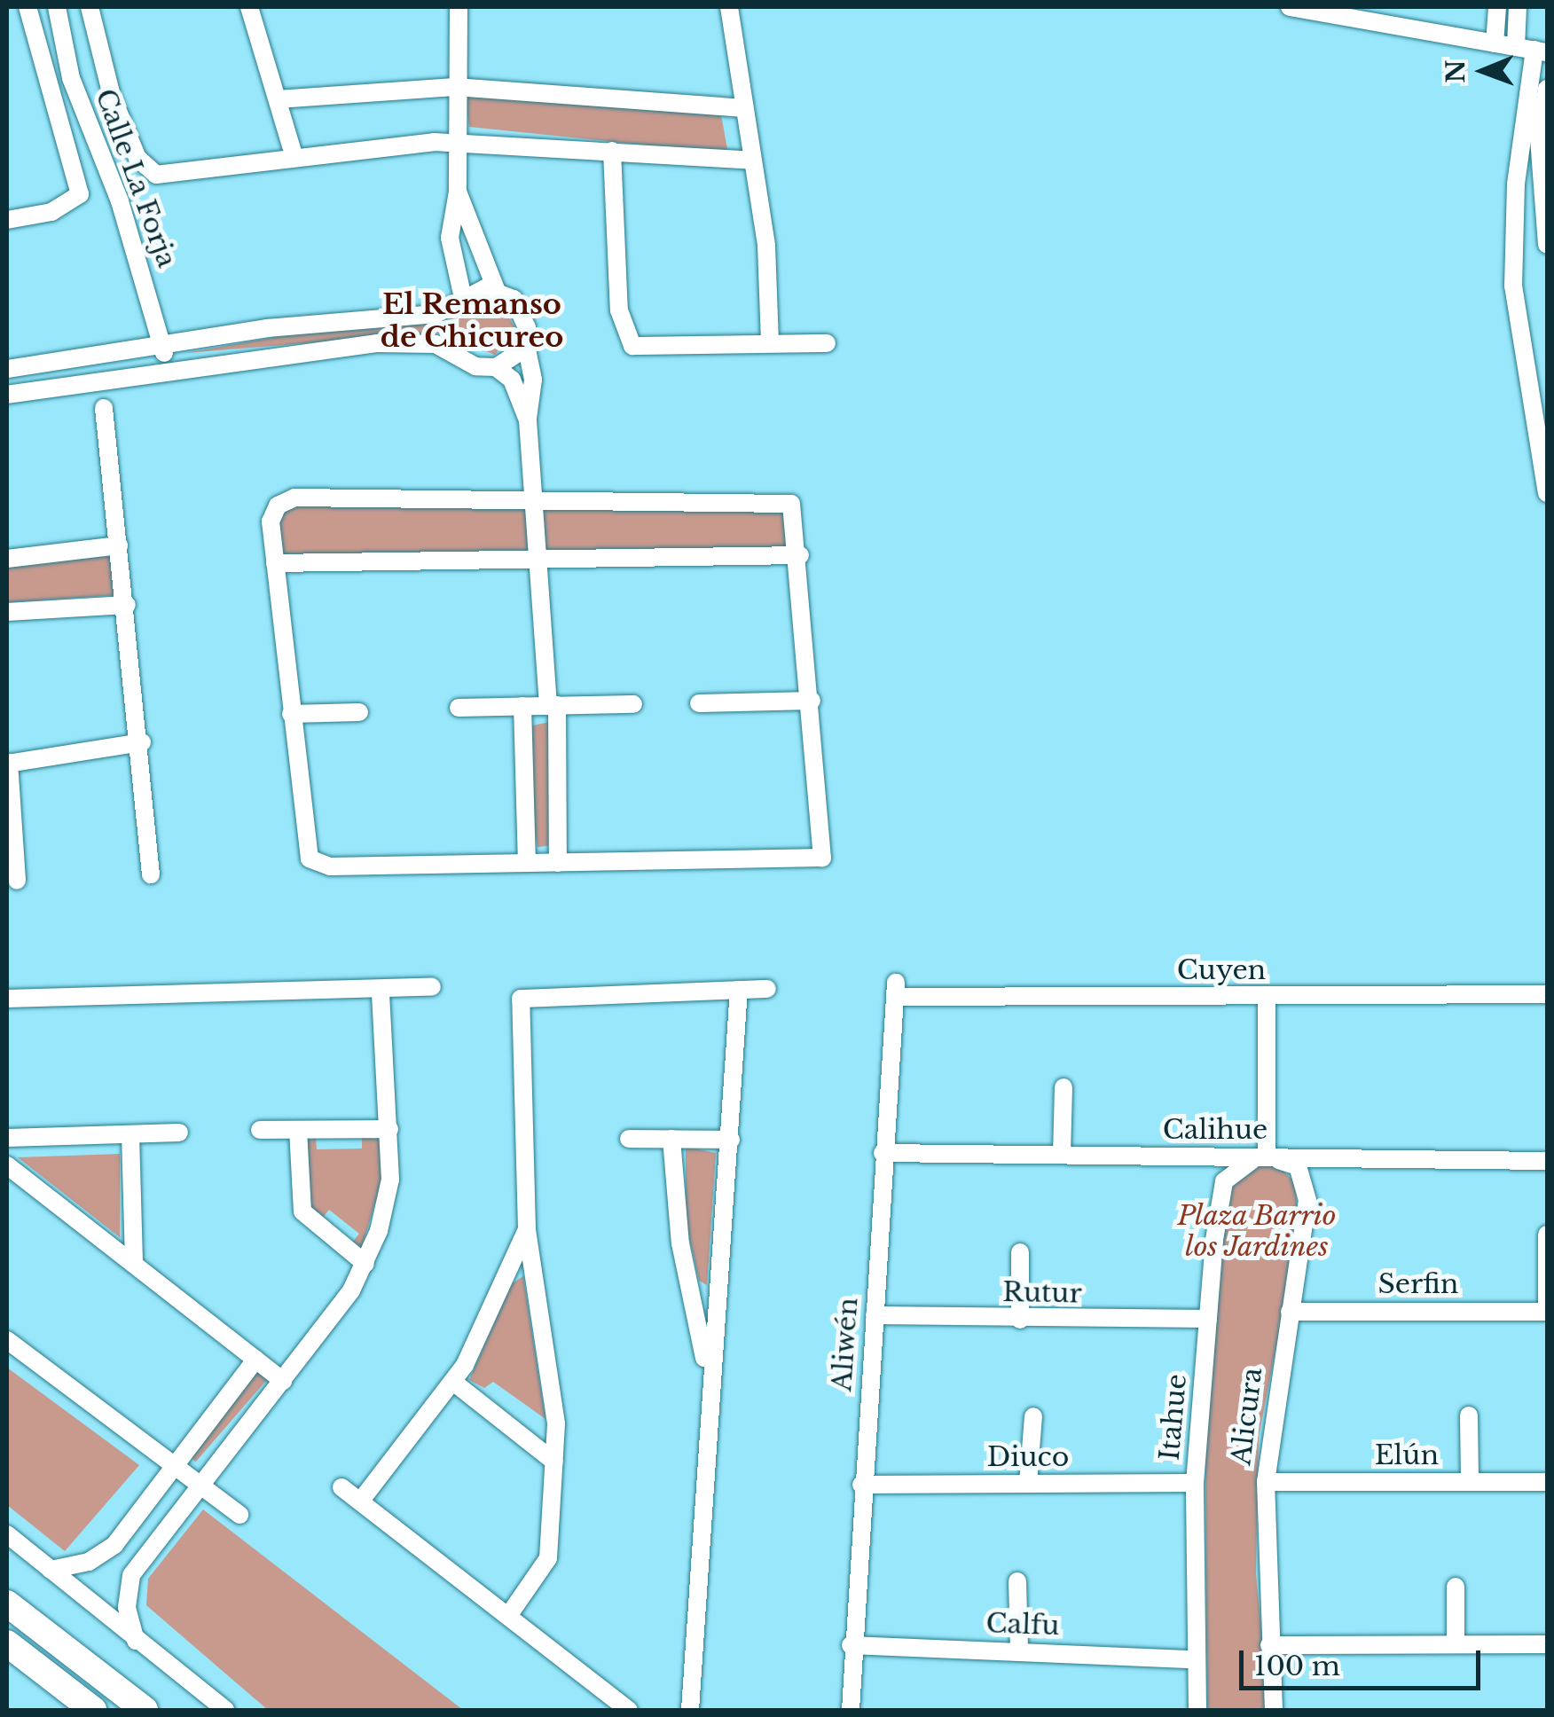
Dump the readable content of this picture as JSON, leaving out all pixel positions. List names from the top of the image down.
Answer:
{
  "streets": {
    "street": [
      "Calle La Forja",
      "Cuyen",
      "Calihue",
      "Serfin",
      "Rutur",
      "Aliwén",
      "Alicura",
      "Itahue",
      "Elún",
      "Diuco",
      "Calfu"
    ]
  },
  "crossings": [
    ["Cuyen", "Aliwén"],
    ["Calihue", "Aliwén"],
    ["Calihue", "Alicura"],
    ["Calihue", "Itahue"],
    ["Serfin", "Alicura"],
    ["Rutur", "Aliwén"],
    ["Rutur", "Itahue"],
    ["Aliwén", "Diuco"],
    ["Aliwén", "Calfu"],
    ["Alicura", "Itahue"],
    ["Alicura", "Elún"],
    ["Itahue", "Diuco"],
    ["Itahue", "Calfu"]
  ],
  "districts": ["El Remanso de Chicureo"],
  "parks": ["Plaza Barrio los Jardines"],
  "scale_bar": "100 m",
  "north": "left"
}
